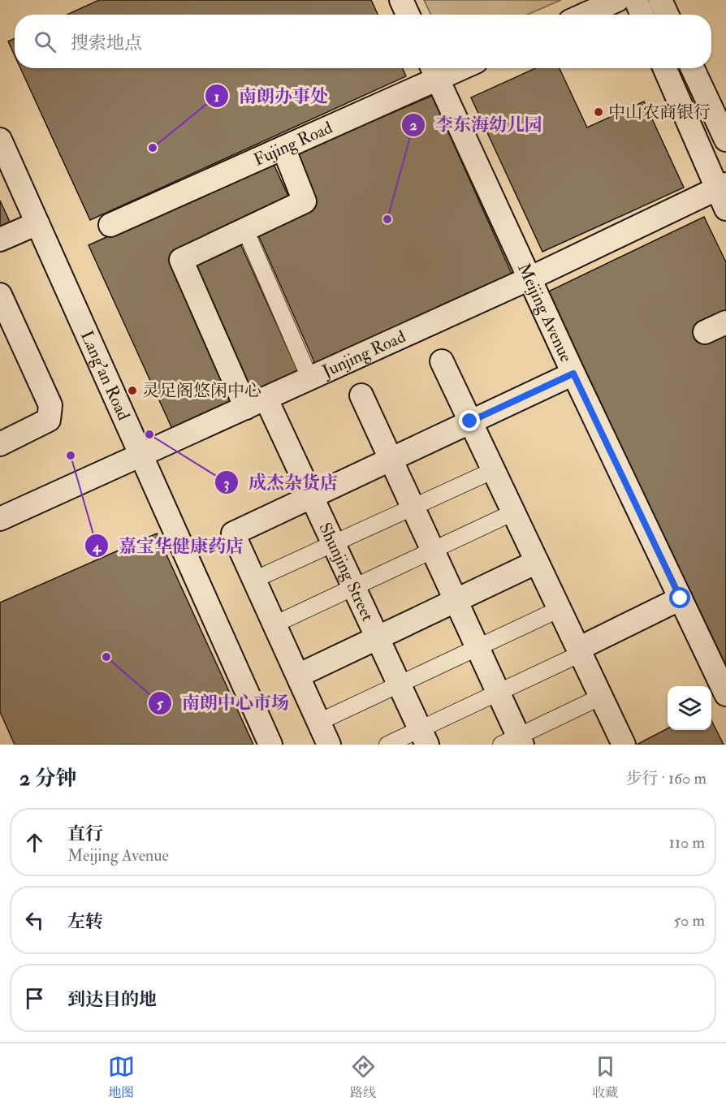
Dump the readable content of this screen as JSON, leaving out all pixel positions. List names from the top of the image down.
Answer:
{
  "streets": {
    "street": [
      "Fujing Road",
      "Meijing Avenue",
      "Junjing Road",
      "Lang'an Road",
      "Shunjing Street"
    ]
  },
  "crossings": [
    ["Fujing Road", "Meijing Avenue"],
    ["Meijing Avenue", "Junjing Road"],
    ["Junjing Road", "Lang'an Road"],
    ["Junjing Road", "Shunjing Street"]
  ],
  "places": [
    "中山农商银行",
    "南朗办事处",
    "李东海幼儿园",
    "灵足阁悠闲中心",
    "成杰杂货店",
    "嘉宝华健康药店",
    "南朗中心市场"
  ],
  "page": {
    "search": "搜索地点",
    "heading": ["2 分钟", "步行 · 160 m"],
    "list": [
      ["直行", "Meijing Avenue", "110 m"],
      ["左转", "50 m"],
      "到达目的地"
    ],
    "nav": ["地图", "路线", "收藏"]
  }
}
